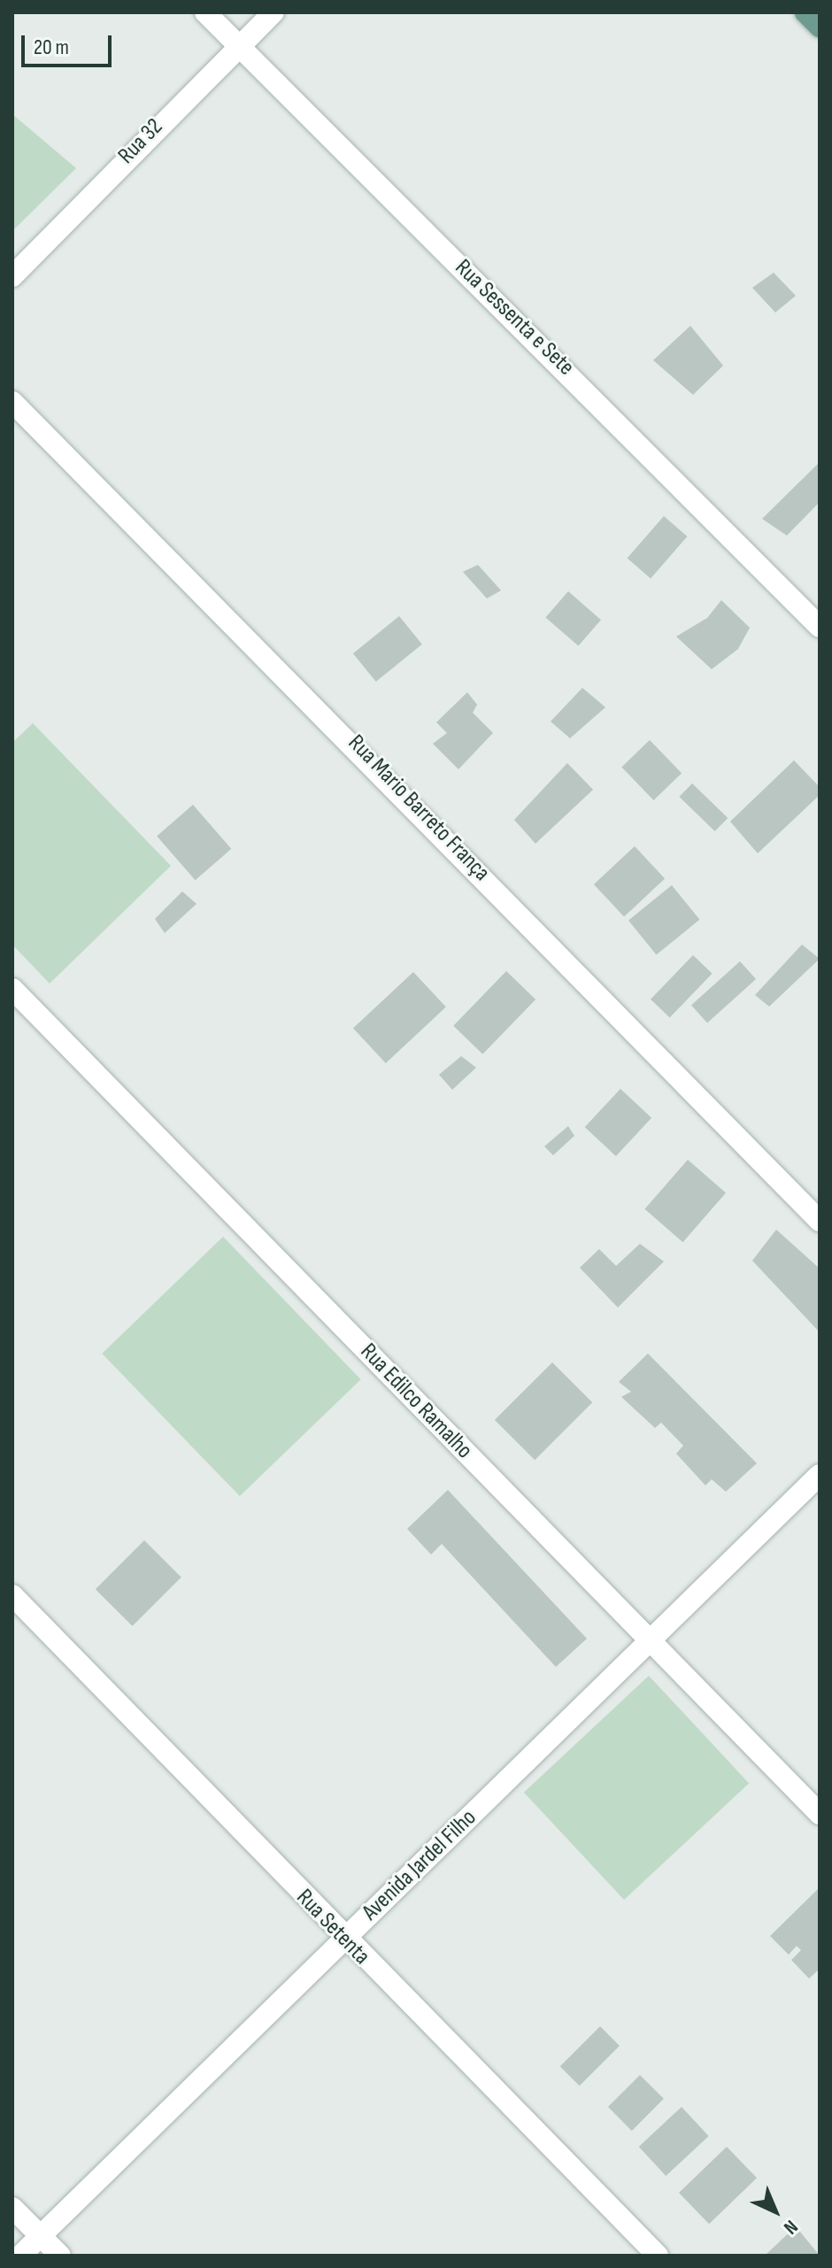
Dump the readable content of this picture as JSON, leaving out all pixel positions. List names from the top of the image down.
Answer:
{
  "streets": {
    "street": [
      "Rua 32",
      "Rua Sessenta e Sete",
      "Rua Mario Barreto França",
      "Rua Edilco Ramalho",
      "Avenida Jardel Filho",
      "Rua Setenta"
    ]
  },
  "crossings": [
    ["Rua 32", "Rua Sessenta e Sete"],
    ["Rua Edilco Ramalho", "Avenida Jardel Filho"],
    ["Avenida Jardel Filho", "Rua Setenta"]
  ],
  "scale_bar": "20 m",
  "north": "bottom right"
}
